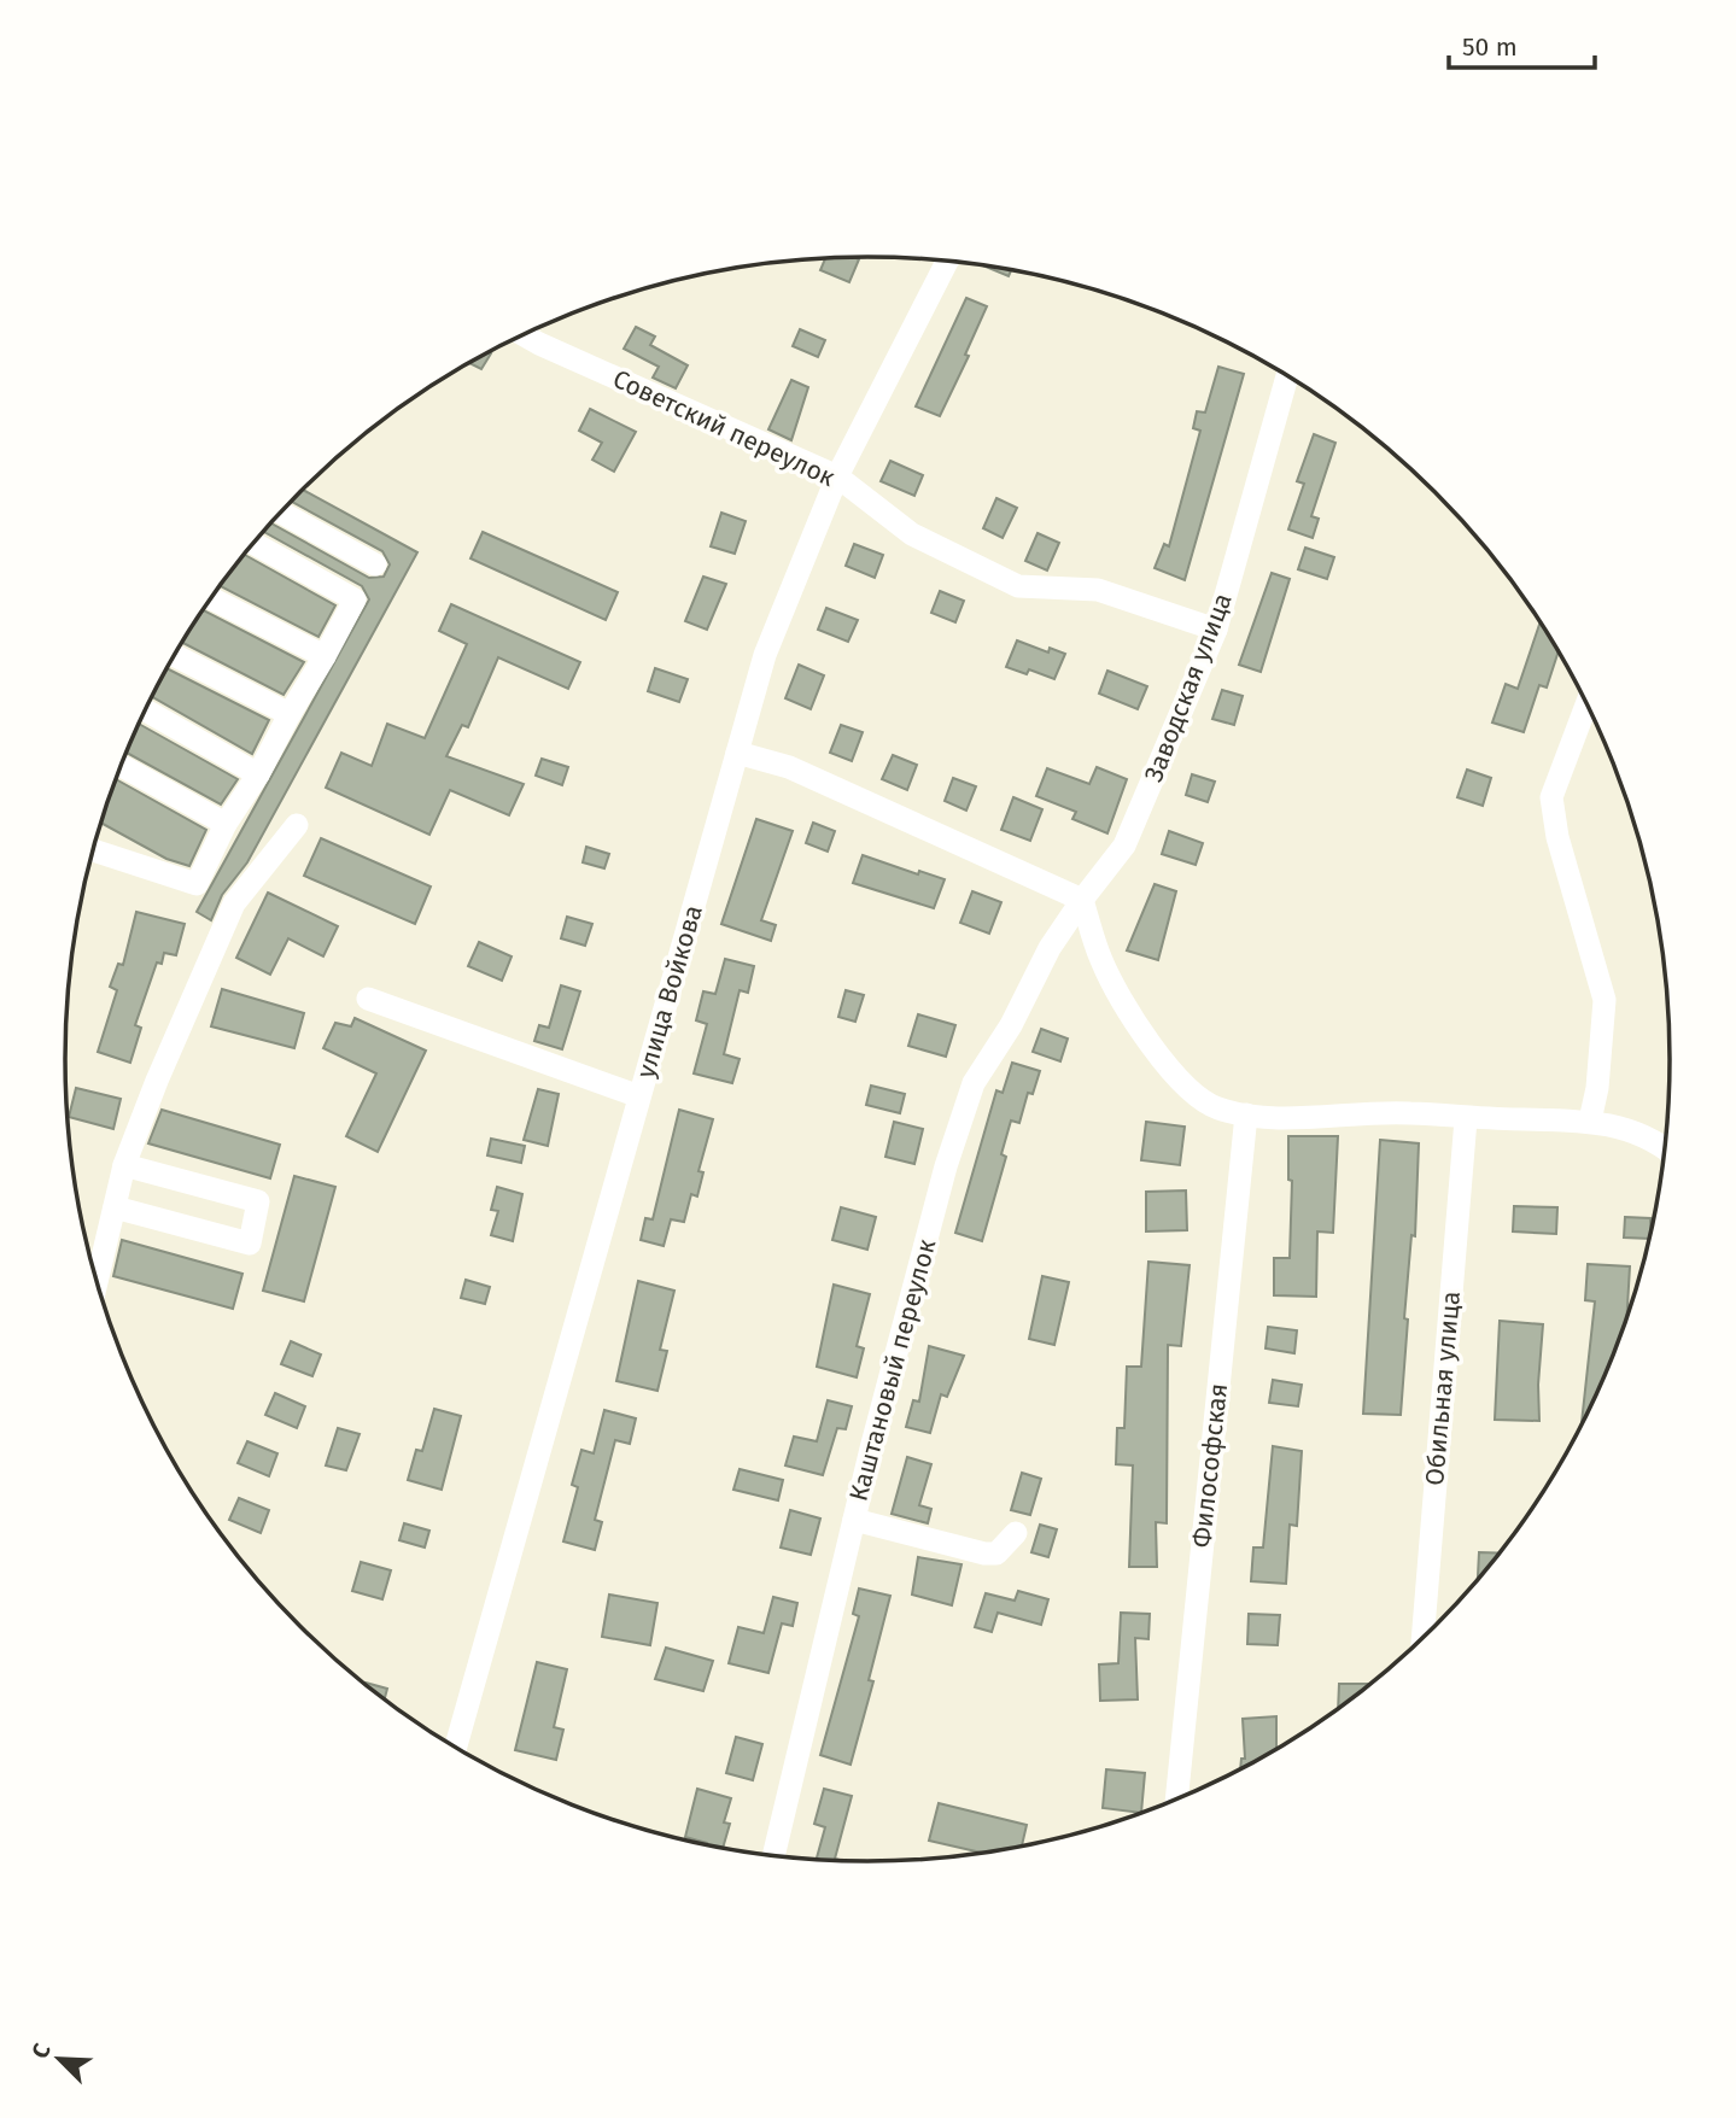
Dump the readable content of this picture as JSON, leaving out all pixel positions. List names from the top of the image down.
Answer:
{
  "streets": {
    "street": [
      "Советский переулок",
      "Заводская улица",
      "улица Войкова",
      "Каштановый переулок",
      "Обильная улица",
      "Философская"
    ]
  },
  "crossings": [
    ["Советский переулок", "Заводская улица"],
    ["Советский переулок", "улица Войкова"],
    ["Заводская улица", "Каштановый переулок"]
  ],
  "scale_bar": "50 m",
  "north": "top left"
}
